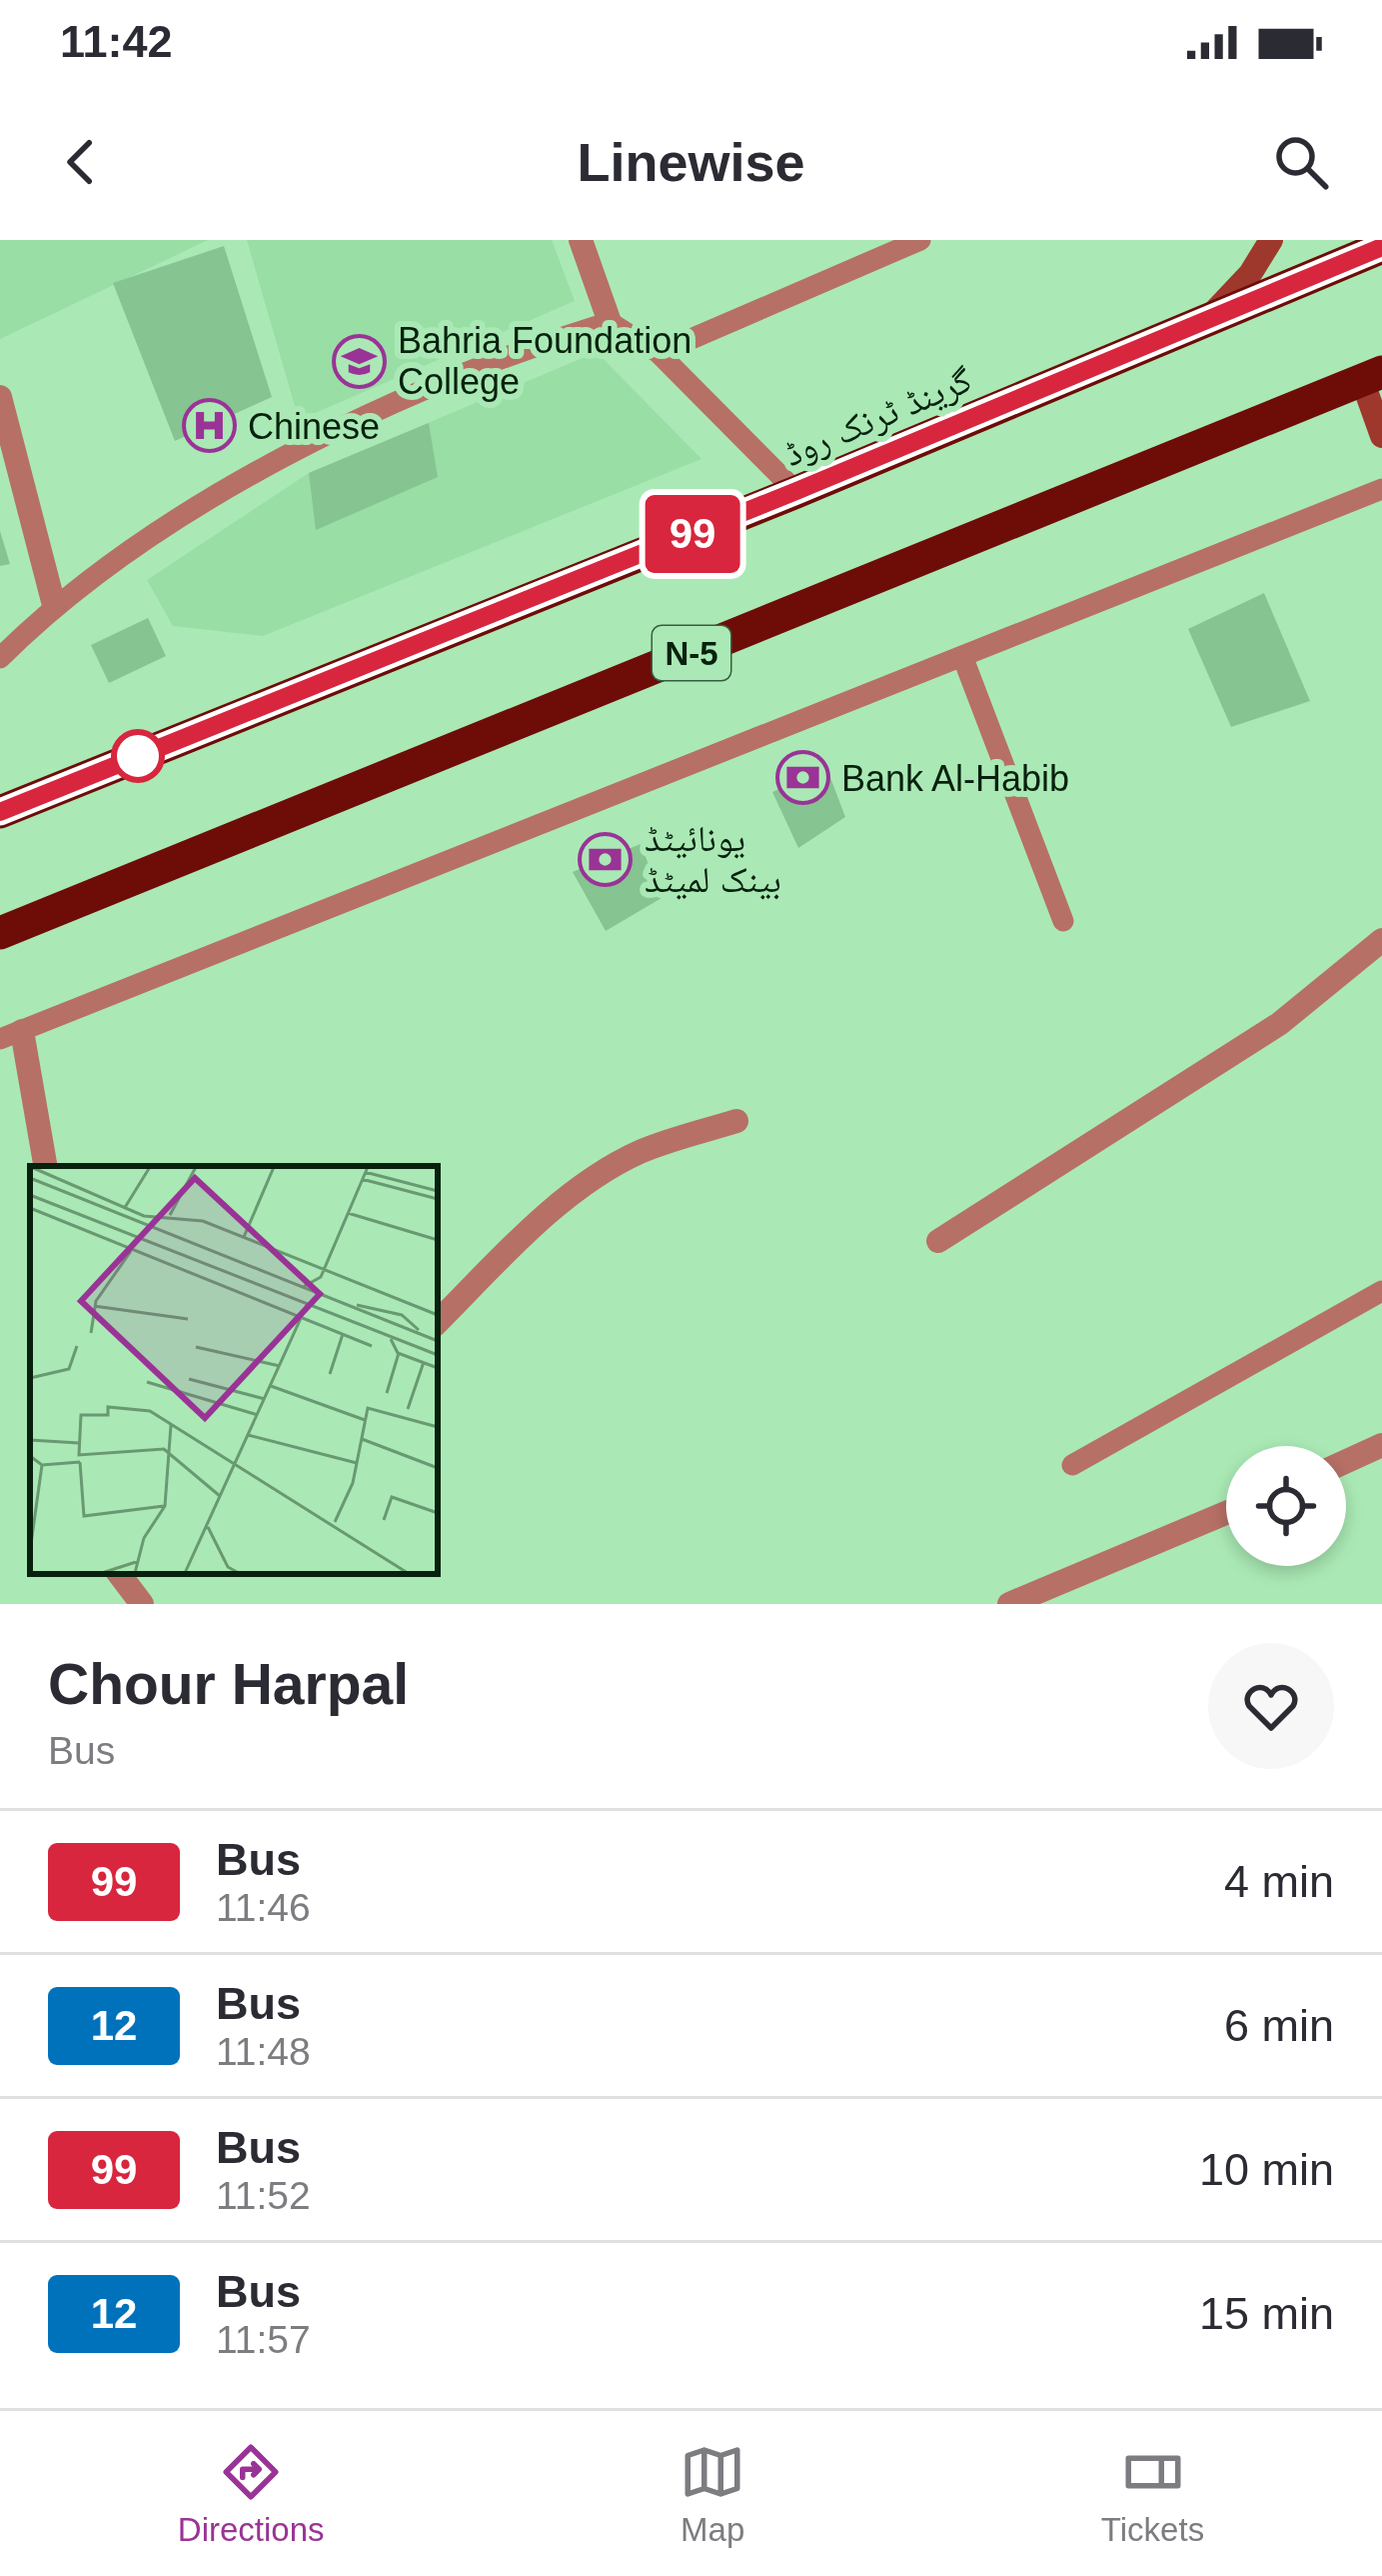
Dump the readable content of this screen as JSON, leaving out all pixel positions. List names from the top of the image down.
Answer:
{
  "streets": {
    "highway": ["گرینڈ ٹرنک روڈ", "N-5"]
  },
  "places": {
    "school or university": ["Bahria Foundation College"],
    "hospital": ["Chinese"],
    "bank": ["Bank Al-Habib", "یونائیٹڈ بینک لمیٹڈ"]
  },
  "lines": ["bus line 99"],
  "page": {
    "status": "11:42",
    "header": "Linewise",
    "on_map": "99",
    "heading": ["Chour Harpal", "Bus"],
    "list": [
      {
        "mark": "99",
        "name": "Bus",
        "note": "11:46",
        "value": "4 min"
      },
      {
        "mark": "12",
        "name": "Bus",
        "note": "11:48",
        "value": "6 min"
      },
      {
        "mark": "99",
        "name": "Bus",
        "note": "11:52",
        "value": "10 min"
      },
      {
        "mark": "12",
        "name": "Bus",
        "note": "11:57",
        "value": "15 min"
      }
    ],
    "tabs": ["Directions", "Map", "Tickets"]
  }
}
